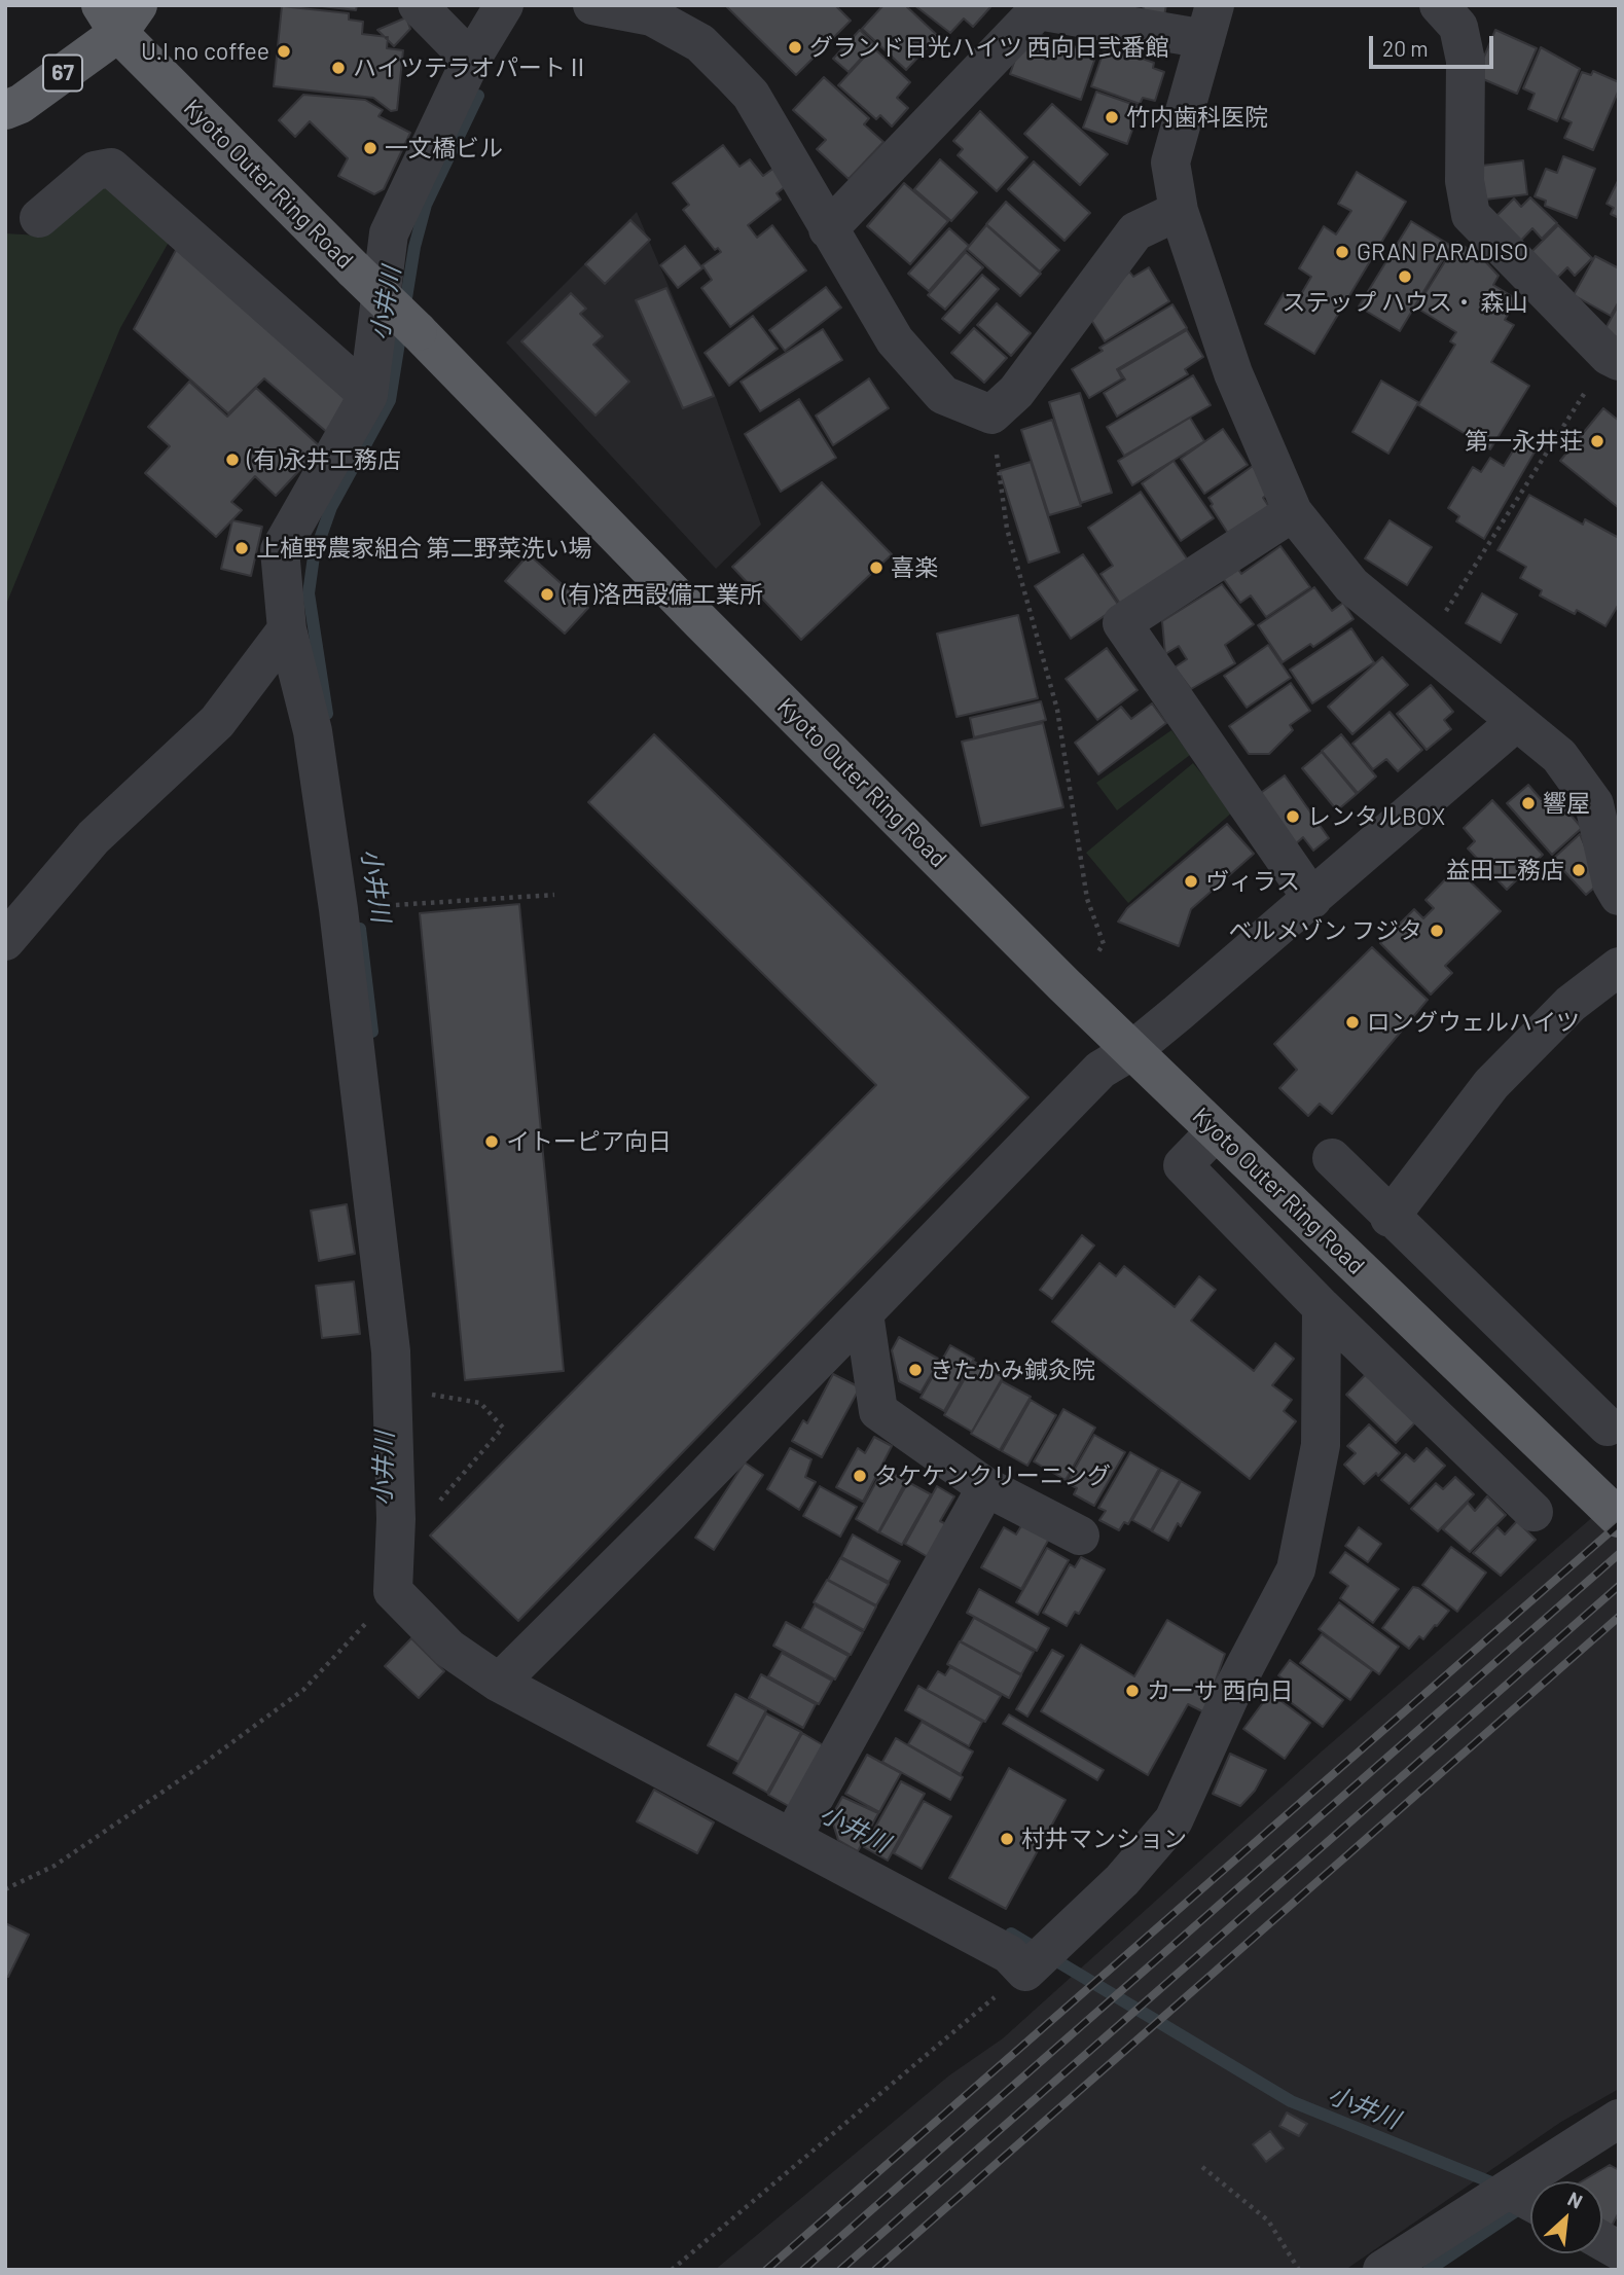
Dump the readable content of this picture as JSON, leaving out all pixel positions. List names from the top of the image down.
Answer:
{
  "streets": {
    "main road": ["67", "Kyoto Outer Ring Road"]
  },
  "crossings": [
    ["67", "Kyoto Outer Ring Road"]
  ],
  "water": ["小井川"],
  "places": [
    "グランド日光ハイツ 西向日弐番館",
    "U.I no coffee",
    "ハイツテラオパートⅡ",
    "竹内歯科医院",
    "一文橋ビル",
    "GRAN PARADISO",
    "ステップ ハウス・ 森山",
    "第一永井荘",
    "(有)永井工務店",
    "上植野農家組合 第二野菜洗い場",
    "喜楽",
    "(有)洛西設備工業所",
    "響屋",
    "レンタルBOX",
    "益田工務店",
    "ヴィラス",
    "ベルメゾン フジタ",
    "ロングウェルハイツ",
    "イトーピア向日",
    "きたかみ鍼灸院",
    "タケケンクリーニング",
    "カーサ 西向日",
    "村井マンション"
  ],
  "scale_bar": "20 m",
  "north": "top right"
}
